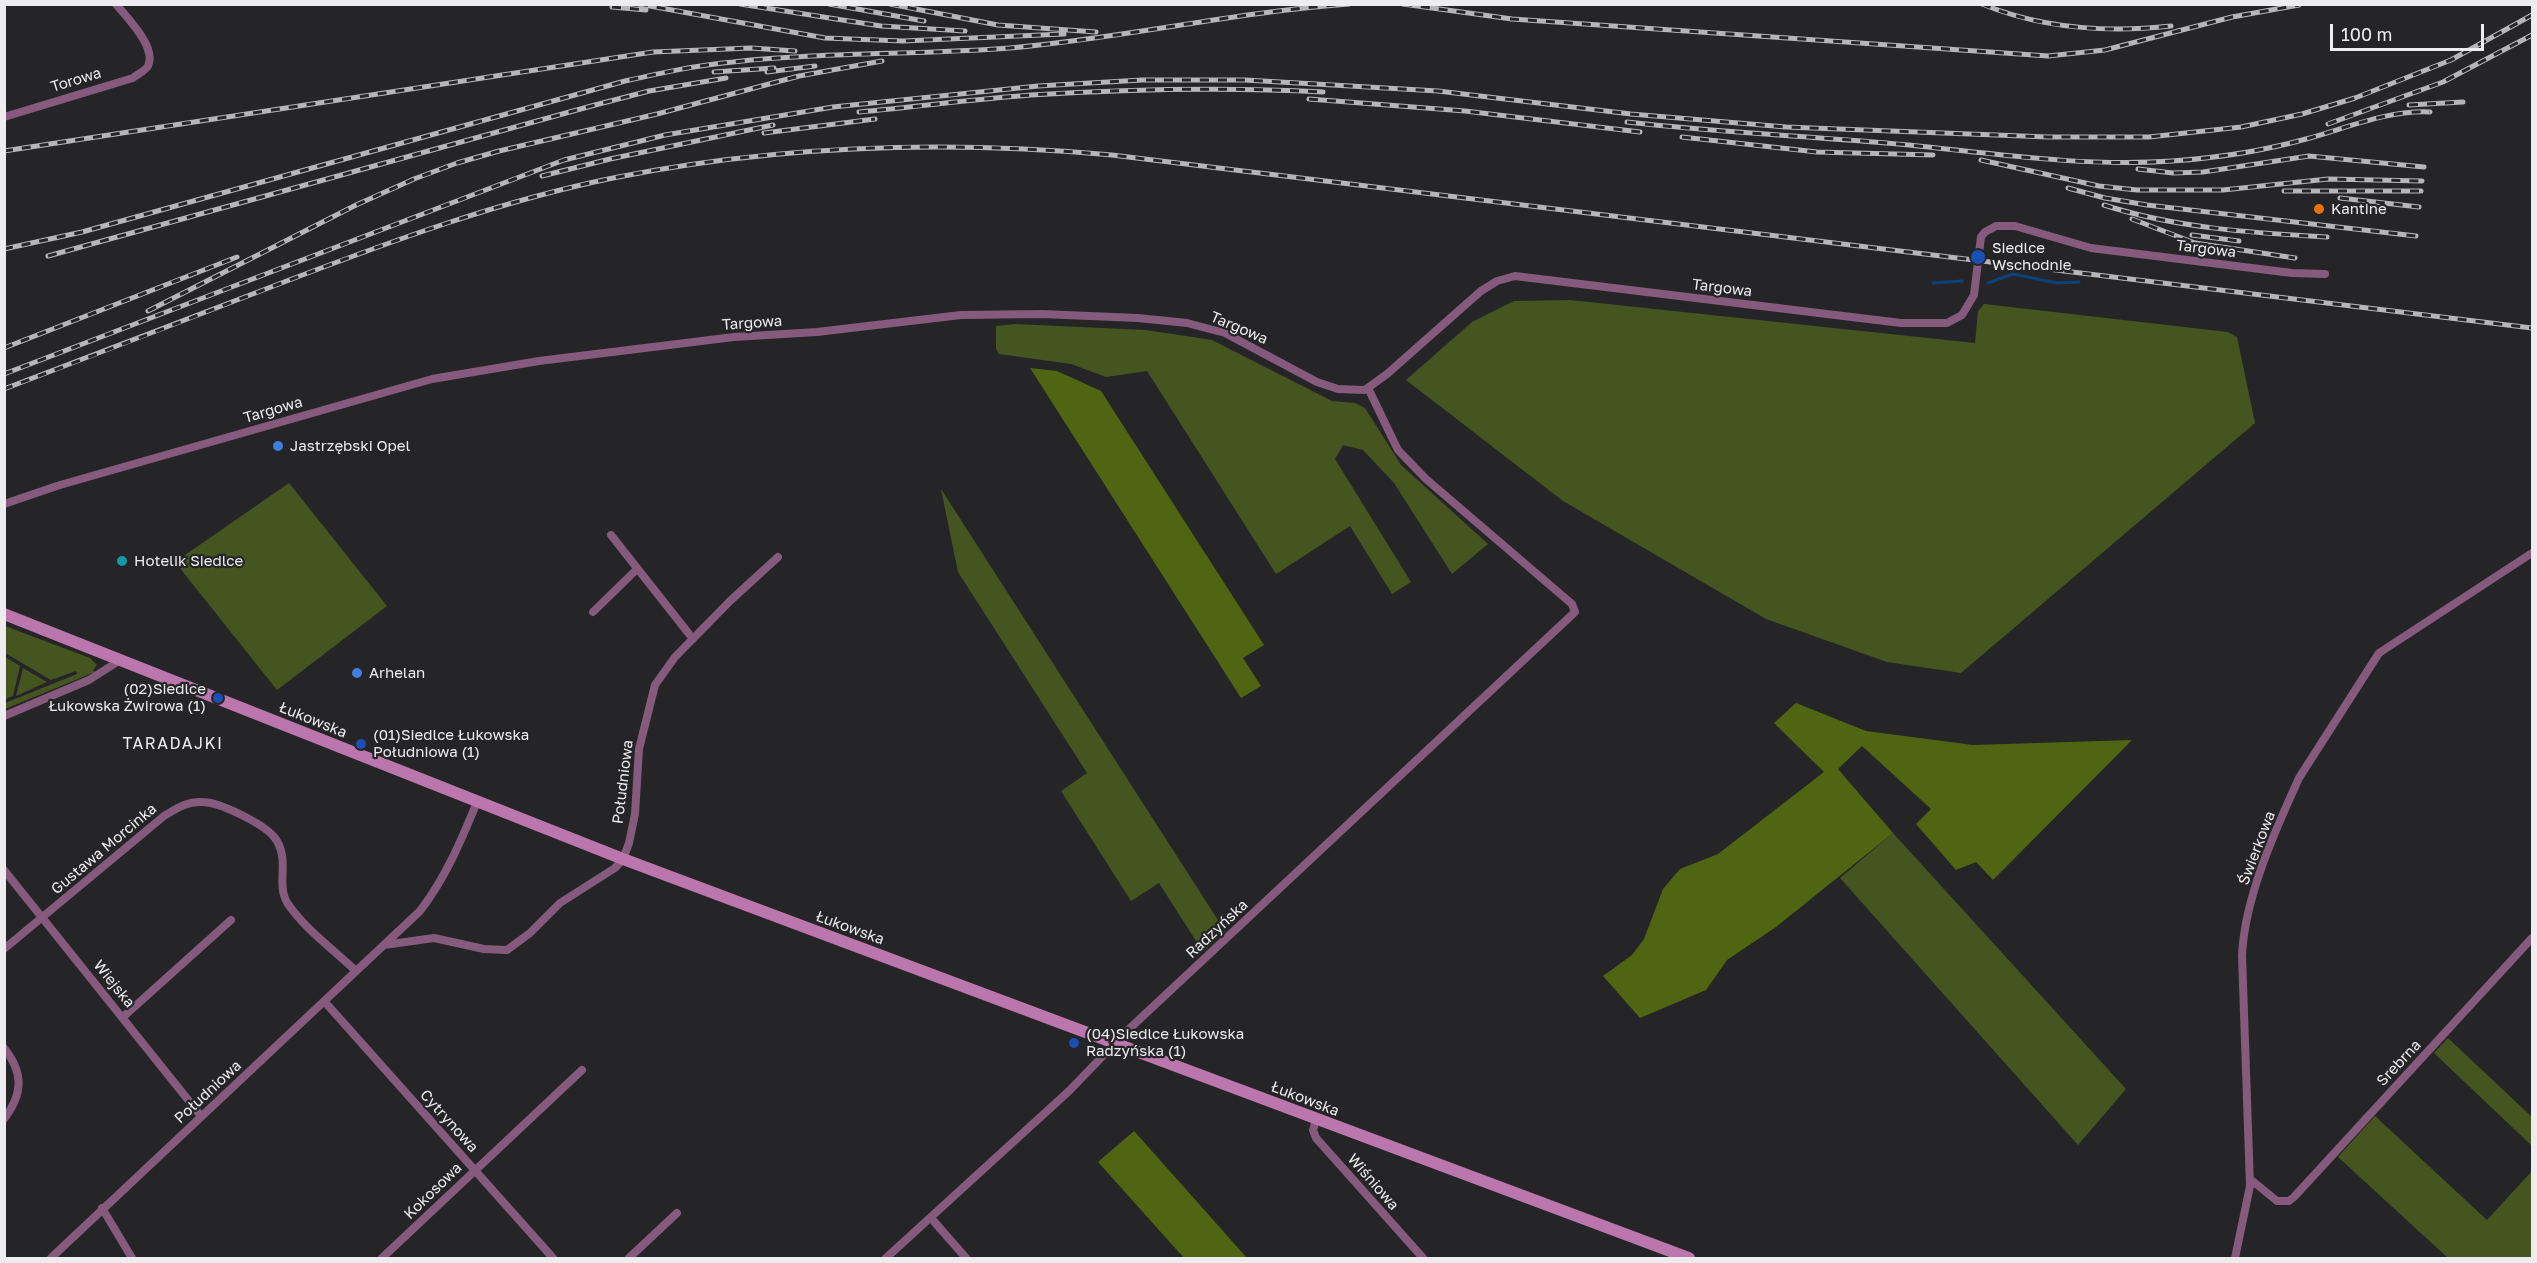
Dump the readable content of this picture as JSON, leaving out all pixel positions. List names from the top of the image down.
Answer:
{
  "streets": {
    "main road": ["Łukowska"],
    "street": [
      "Torowa",
      "Targowa",
      "Południowa",
      "Świerkowa",
      "Gustawa Morcinka",
      "Radzyńska",
      "Wiejska",
      "Srebrna",
      "Cytrynowa",
      "Wiśniowa",
      "Kokosowa"
    ]
  },
  "crossings": [
    ["Targowa", "Radzyńska"],
    ["Łukowska", "Południowa"],
    ["Łukowska", "Radzyńska"],
    ["Łukowska", "Wiśniowa"],
    ["Południowa", "Gustawa Morcinka"],
    ["Południowa", "Wiejska"],
    ["Południowa", "Cytrynowa"],
    ["Świerkowa", "Srebrna"],
    ["Gustawa Morcinka", "Wiejska"],
    ["Cytrynowa", "Kokosowa"]
  ],
  "districts": ["TARADAJKI"],
  "places": [
    "Kantine",
    "Siedlce Wschodnie",
    "Jastrzębski Opel",
    "Hotelik Siedlce",
    "Arhelan",
    "(02)Siedlce Łukowska Żwirowa (1)",
    "(01)Siedlce Łukowska Południowa (1)",
    "(04)Siedlce Łukowska Radzyńska (1)"
  ],
  "scale_bar": "100 m"
}
